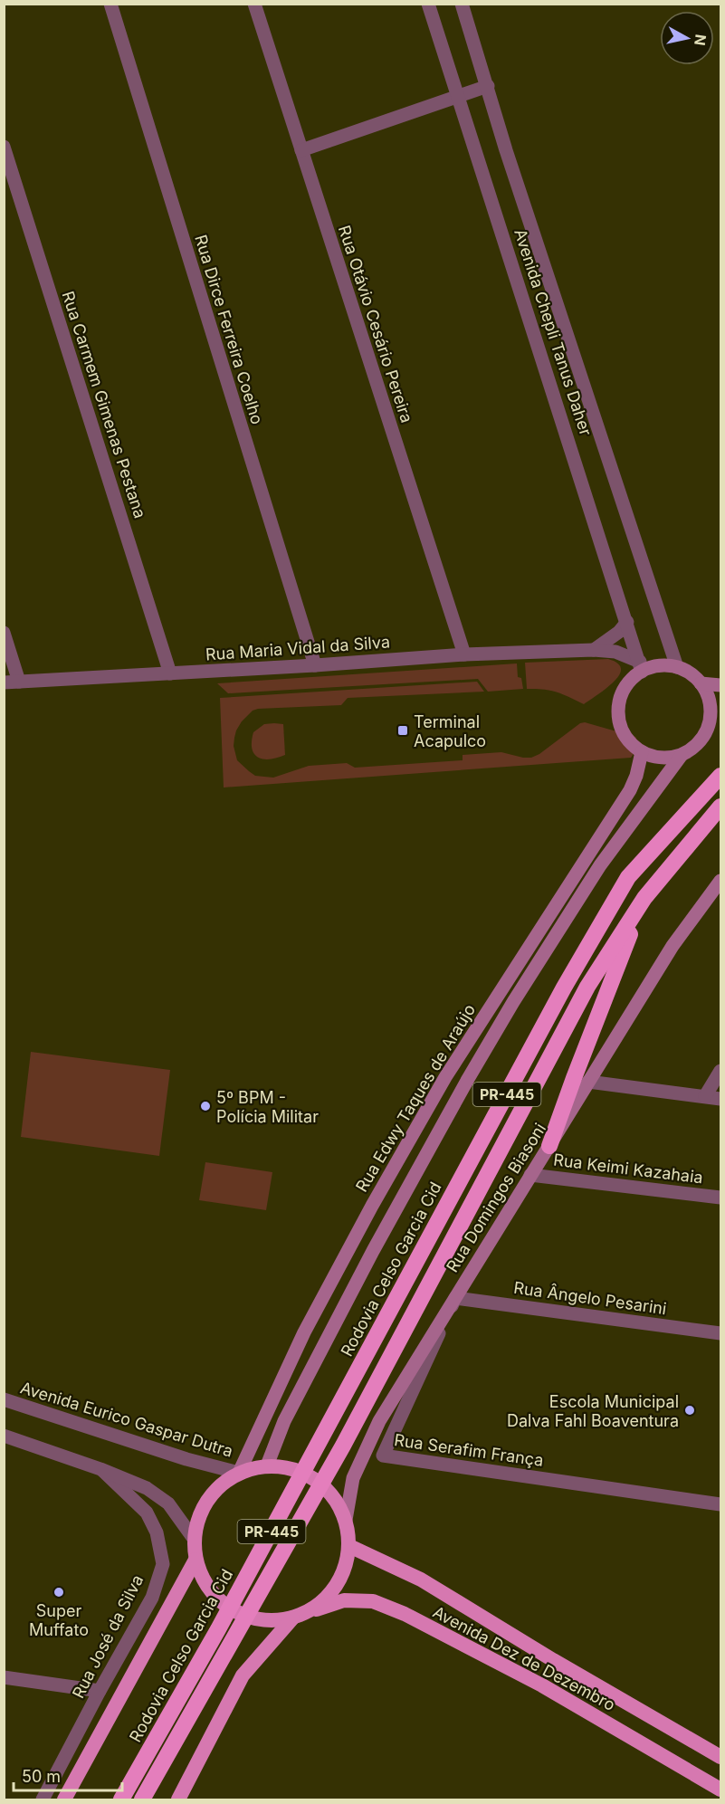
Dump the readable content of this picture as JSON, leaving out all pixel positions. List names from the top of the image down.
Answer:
{
  "streets": {
    "highway": ["PR-445", "Rodovia Celso Garcia Cid", "Avenida Dez de Dezembro"],
    "main road": ["Rua Edwy Taques de Araújo", "Rua Domingos Biasoni"],
    "street": [
      "Rua Otávio Cesário Pereira",
      "Rua Dirce Ferreira Coelho",
      "Avenida Chepli Tanus Daher",
      "Rua Carmem Gimenas Pestana",
      "Rua Maria Vidal da Silva",
      "Rua Keimi Kazahaia",
      "Rua Ângelo Pesarini",
      "Avenida Eurico Gaspar Dutra",
      "Rua Serafim França",
      "Rua José da Silva"
    ]
  },
  "crossings": [
    ["Rua Otávio Cesário Pereira", "Rua Maria Vidal da Silva"],
    ["Rua Dirce Ferreira Coelho", "Rua Maria Vidal da Silva"],
    ["Avenida Chepli Tanus Daher", "Rua Maria Vidal da Silva"],
    ["Avenida Chepli Tanus Daher", "Rua Edwy Taques de Araújo"],
    ["Rua Carmem Gimenas Pestana", "Rua Maria Vidal da Silva"],
    ["Rua Maria Vidal da Silva", "Rua Edwy Taques de Araújo"],
    ["Rua Edwy Taques de Araújo", "Rua Domingos Biasoni"],
    ["Rua Edwy Taques de Araújo", "Rodovia Celso Garcia Cid"],
    ["Rua Edwy Taques de Araújo", "Avenida Eurico Gaspar Dutra"],
    ["Rua Edwy Taques de Araújo", "Avenida Dez de Dezembro"],
    ["Rua Keimi Kazahaia", "Rua Domingos Biasoni"],
    ["Rua Domingos Biasoni", "Rodovia Celso Garcia Cid"],
    ["Rua Domingos Biasoni", "Rua Ângelo Pesarini"],
    ["Rua Domingos Biasoni", "Avenida Eurico Gaspar Dutra"],
    ["Rua Domingos Biasoni", "Rua Serafim França"],
    ["Rua Domingos Biasoni", "Avenida Dez de Dezembro"],
    ["Rodovia Celso Garcia Cid", "Avenida Eurico Gaspar Dutra"],
    ["Rodovia Celso Garcia Cid", "Avenida Dez de Dezembro"],
    ["Rua Ângelo Pesarini", "Rua Serafim França"],
    ["Avenida Eurico Gaspar Dutra", "Avenida Dez de Dezembro"]
  ],
  "places": {
    "transit": ["Terminal Acapulco"],
    "other": ["5º BPM - Polícia Militar", "Escola Municipal Dalva Fahl Boaventura", "Super Muffato"]
  },
  "scale_bar": "50 m",
  "north": "right"
}
